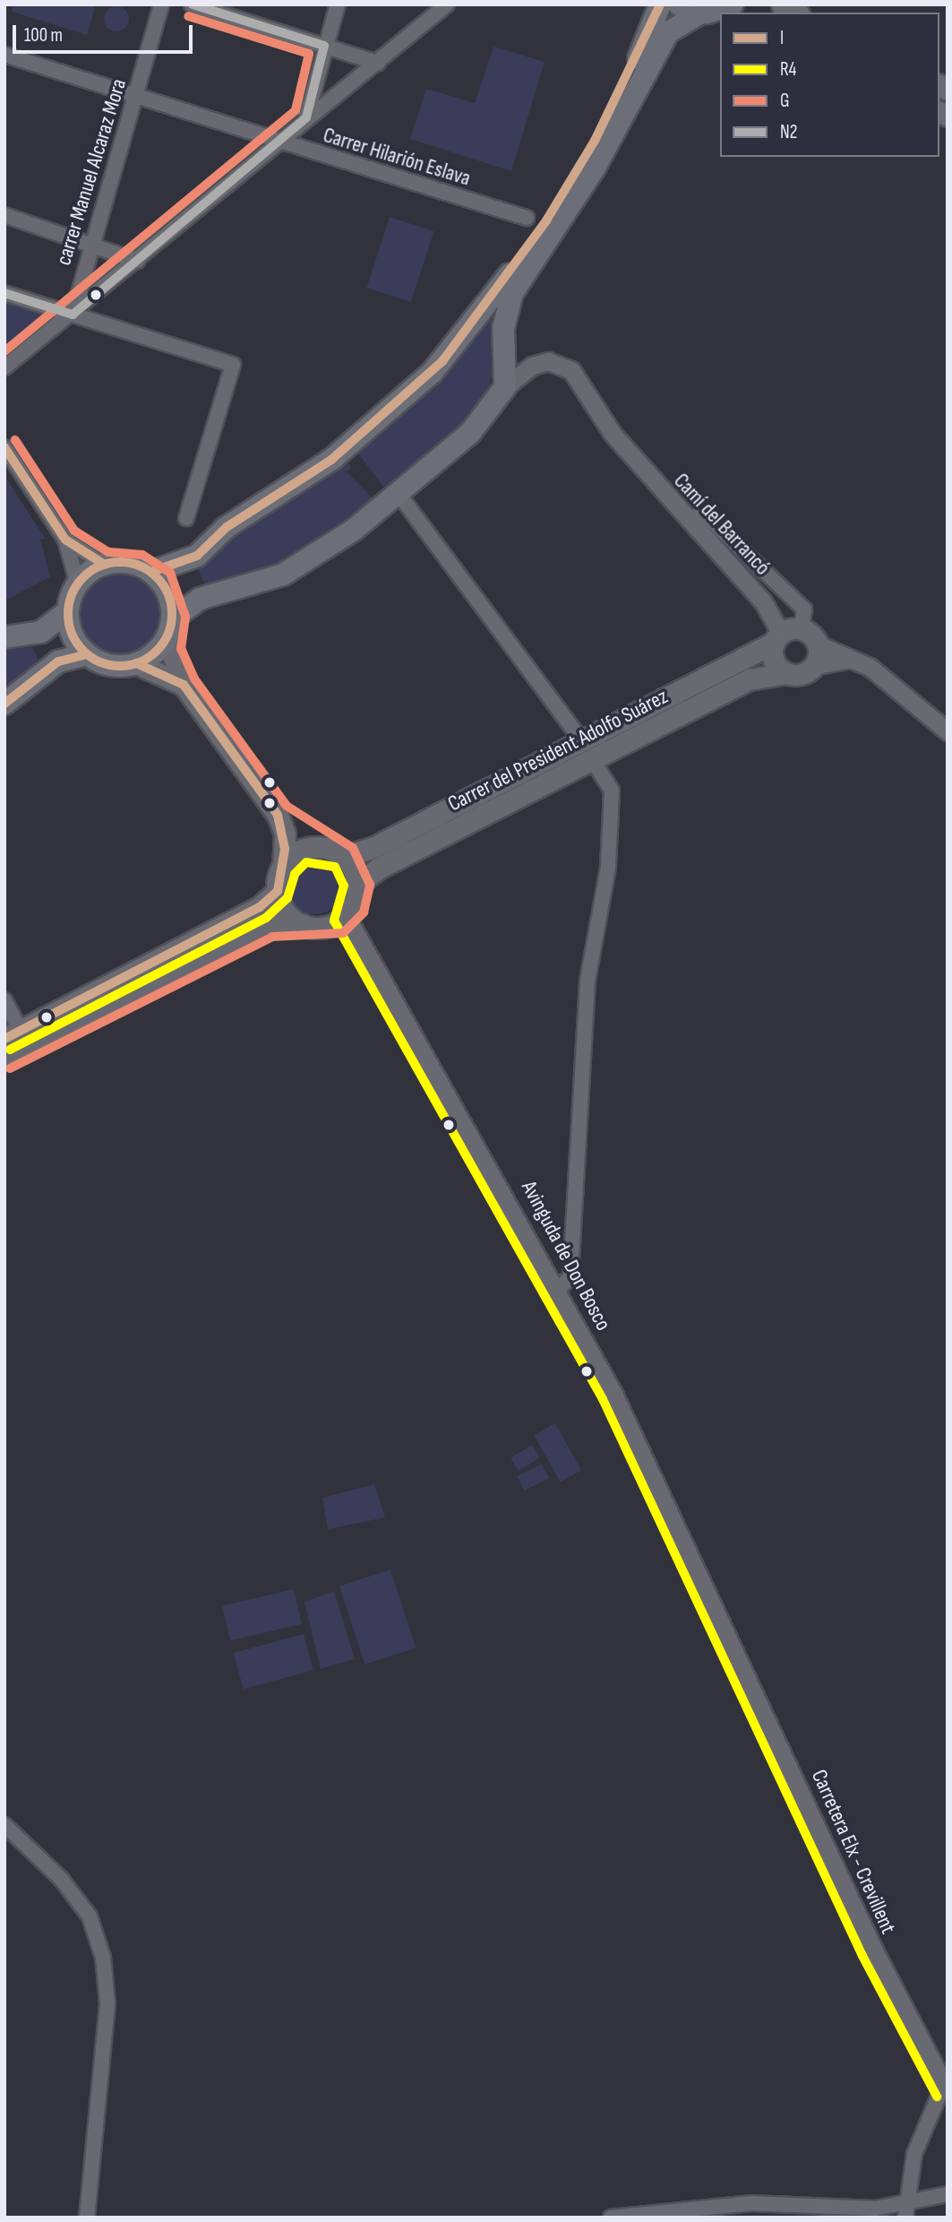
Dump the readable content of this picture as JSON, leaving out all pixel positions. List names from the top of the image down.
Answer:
{
  "streets": {
    "main road": ["Carrer del President Adolfo Suárez"],
    "street": [
      "Carrer Hilarión Eslava",
      "carrer Manuel Alcaraz Mora",
      "Camí del Barrancó",
      "Avinguda de Don Bosco",
      "Carretera Elx - Crevillent"
    ]
  },
  "crossings": [
    ["Carrer Hilarión Eslava", "carrer Manuel Alcaraz Mora"],
    ["Camí del Barrancó", "Carrer del President Adolfo Suárez"],
    ["Carrer del President Adolfo Suárez", "Avinguda de Don Bosco"],
    ["Avinguda de Don Bosco", "Carretera Elx - Crevillent"]
  ],
  "lines": [
    "transit line I",
    "transit line N2",
    "transit line G",
    "transit line R4"
  ],
  "legend": [
    "I",
    "R4",
    "G",
    "N2"
  ],
  "scale_bar": "100 m"
}
